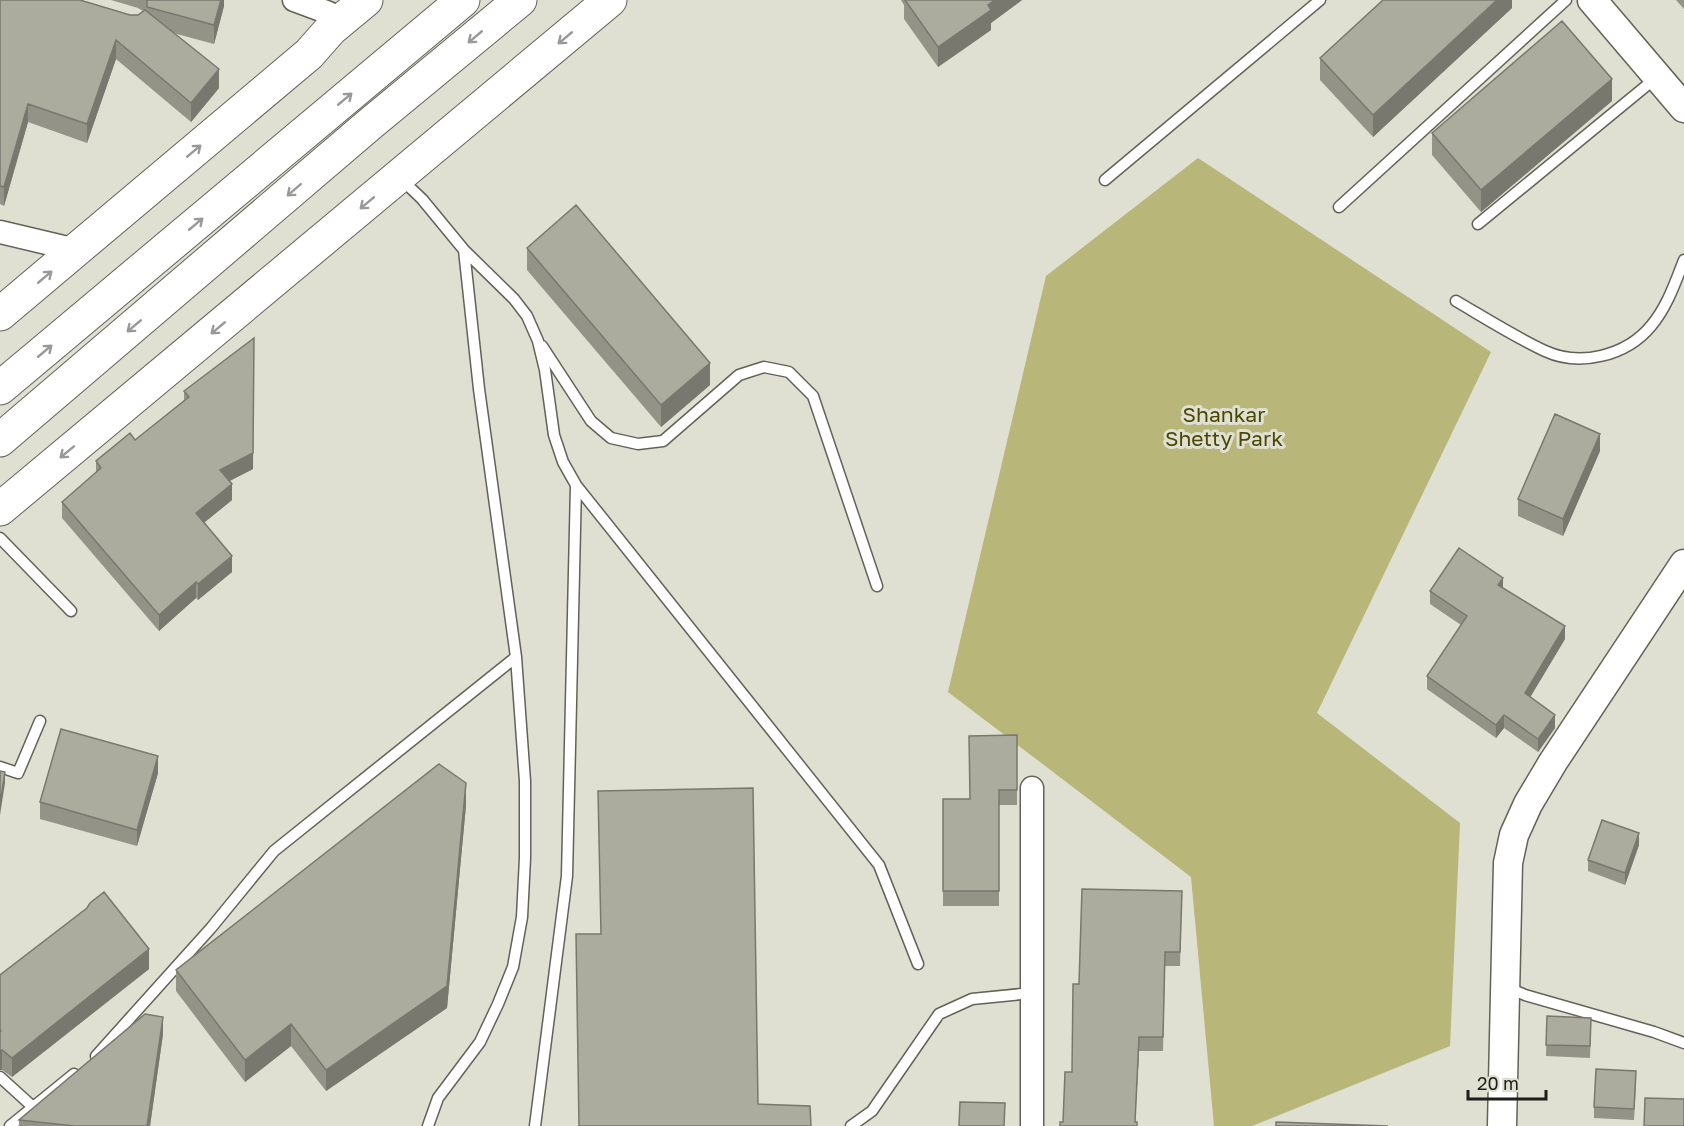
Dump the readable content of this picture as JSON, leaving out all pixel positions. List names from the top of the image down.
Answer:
{
  "parks": ["Shankar Shetty Park"],
  "scale_bar": "20 m"
}
